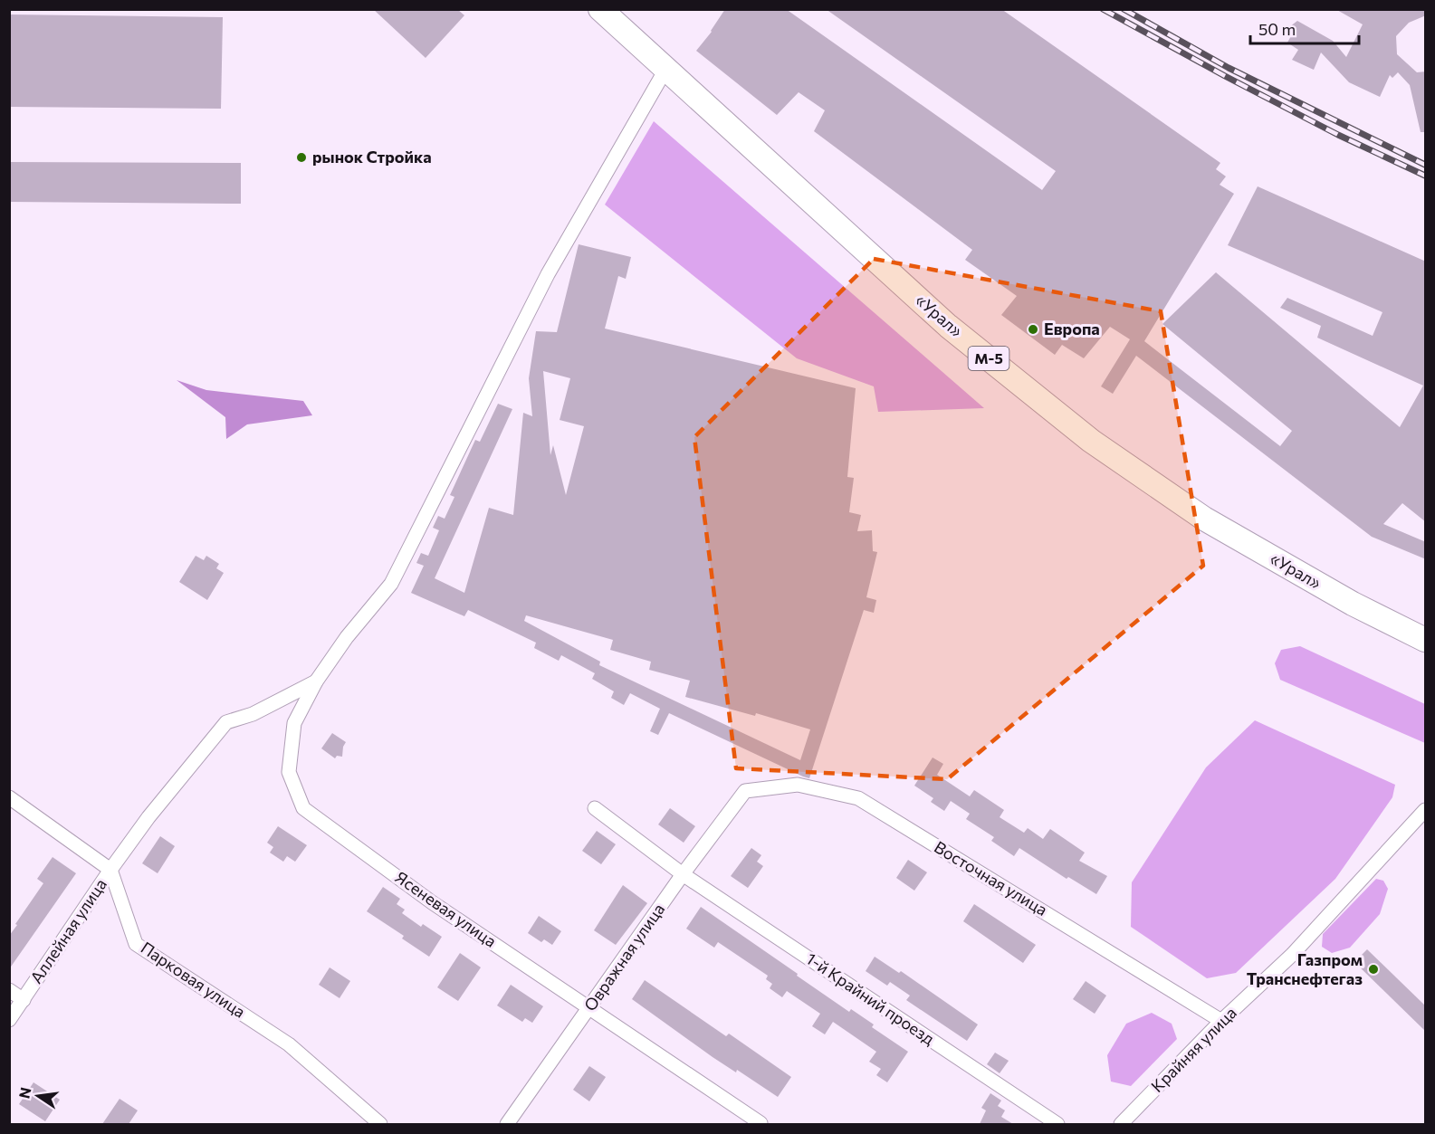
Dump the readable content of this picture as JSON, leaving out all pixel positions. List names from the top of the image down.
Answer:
{
  "streets": {
    "highway": ["«Урал»", "М-5"],
    "street": [
      "Восточная улица",
      "Ясеневая улица",
      "Аллейная улица",
      "Овражная улица",
      "Парковая улица",
      "1-й Крайний проезд",
      "Крайняя улица"
    ]
  },
  "crossings": [
    ["Восточная улица", "Овражная улица"],
    ["Восточная улица", "Крайняя улица"],
    ["Ясеневая улица", "Аллейная улица"],
    ["Ясеневая улица", "Овражная улица"],
    ["Аллейная улица", "Парковая улица"],
    ["Овражная улица", "1-й Крайний проезд"]
  ],
  "places": ["рынок Стройка", "Европа", "Газпром Транснефтегаз"],
  "scale_bar": "50 m",
  "north": "left"
}
